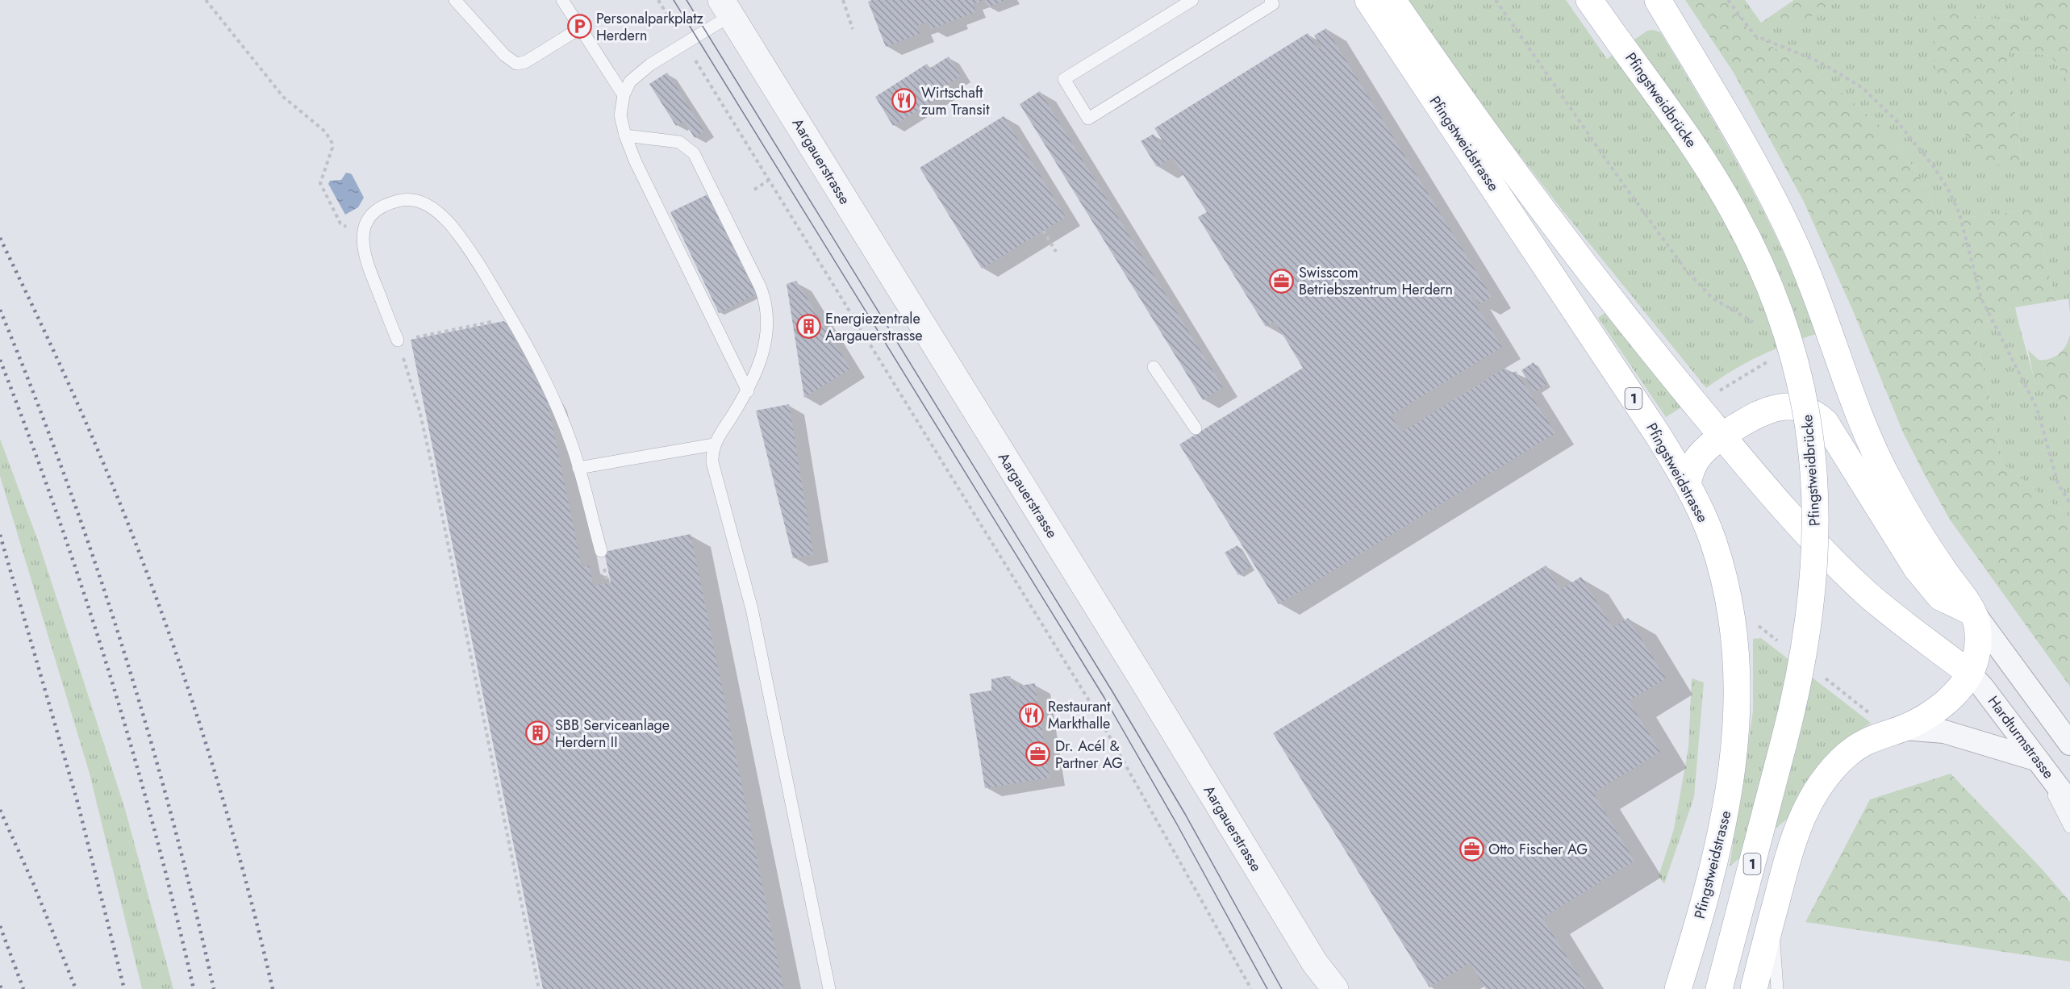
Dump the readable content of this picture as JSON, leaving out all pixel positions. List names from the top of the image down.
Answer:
{
  "streets": {
    "main road": ["Pfingstweidbrücke", "Pfingstweidstrasse", "1"],
    "street": ["Aargauerstrasse", "Hardturmstrasse"]
  },
  "places": {
    "parking": ["Personalparkplatz Herdern"],
    "restaurant": ["Wirtschaft zum Transit", "Restaurant Markthalle"],
    "office": ["Swisscom Betriebszentrum Herdern", "Dr. Acél & Partner AG", "Otto Fischer AG"],
    "building": ["Energiezentrale Aargauerstrasse", "SBB Serviceanlage Herdern II"]
  }
}
